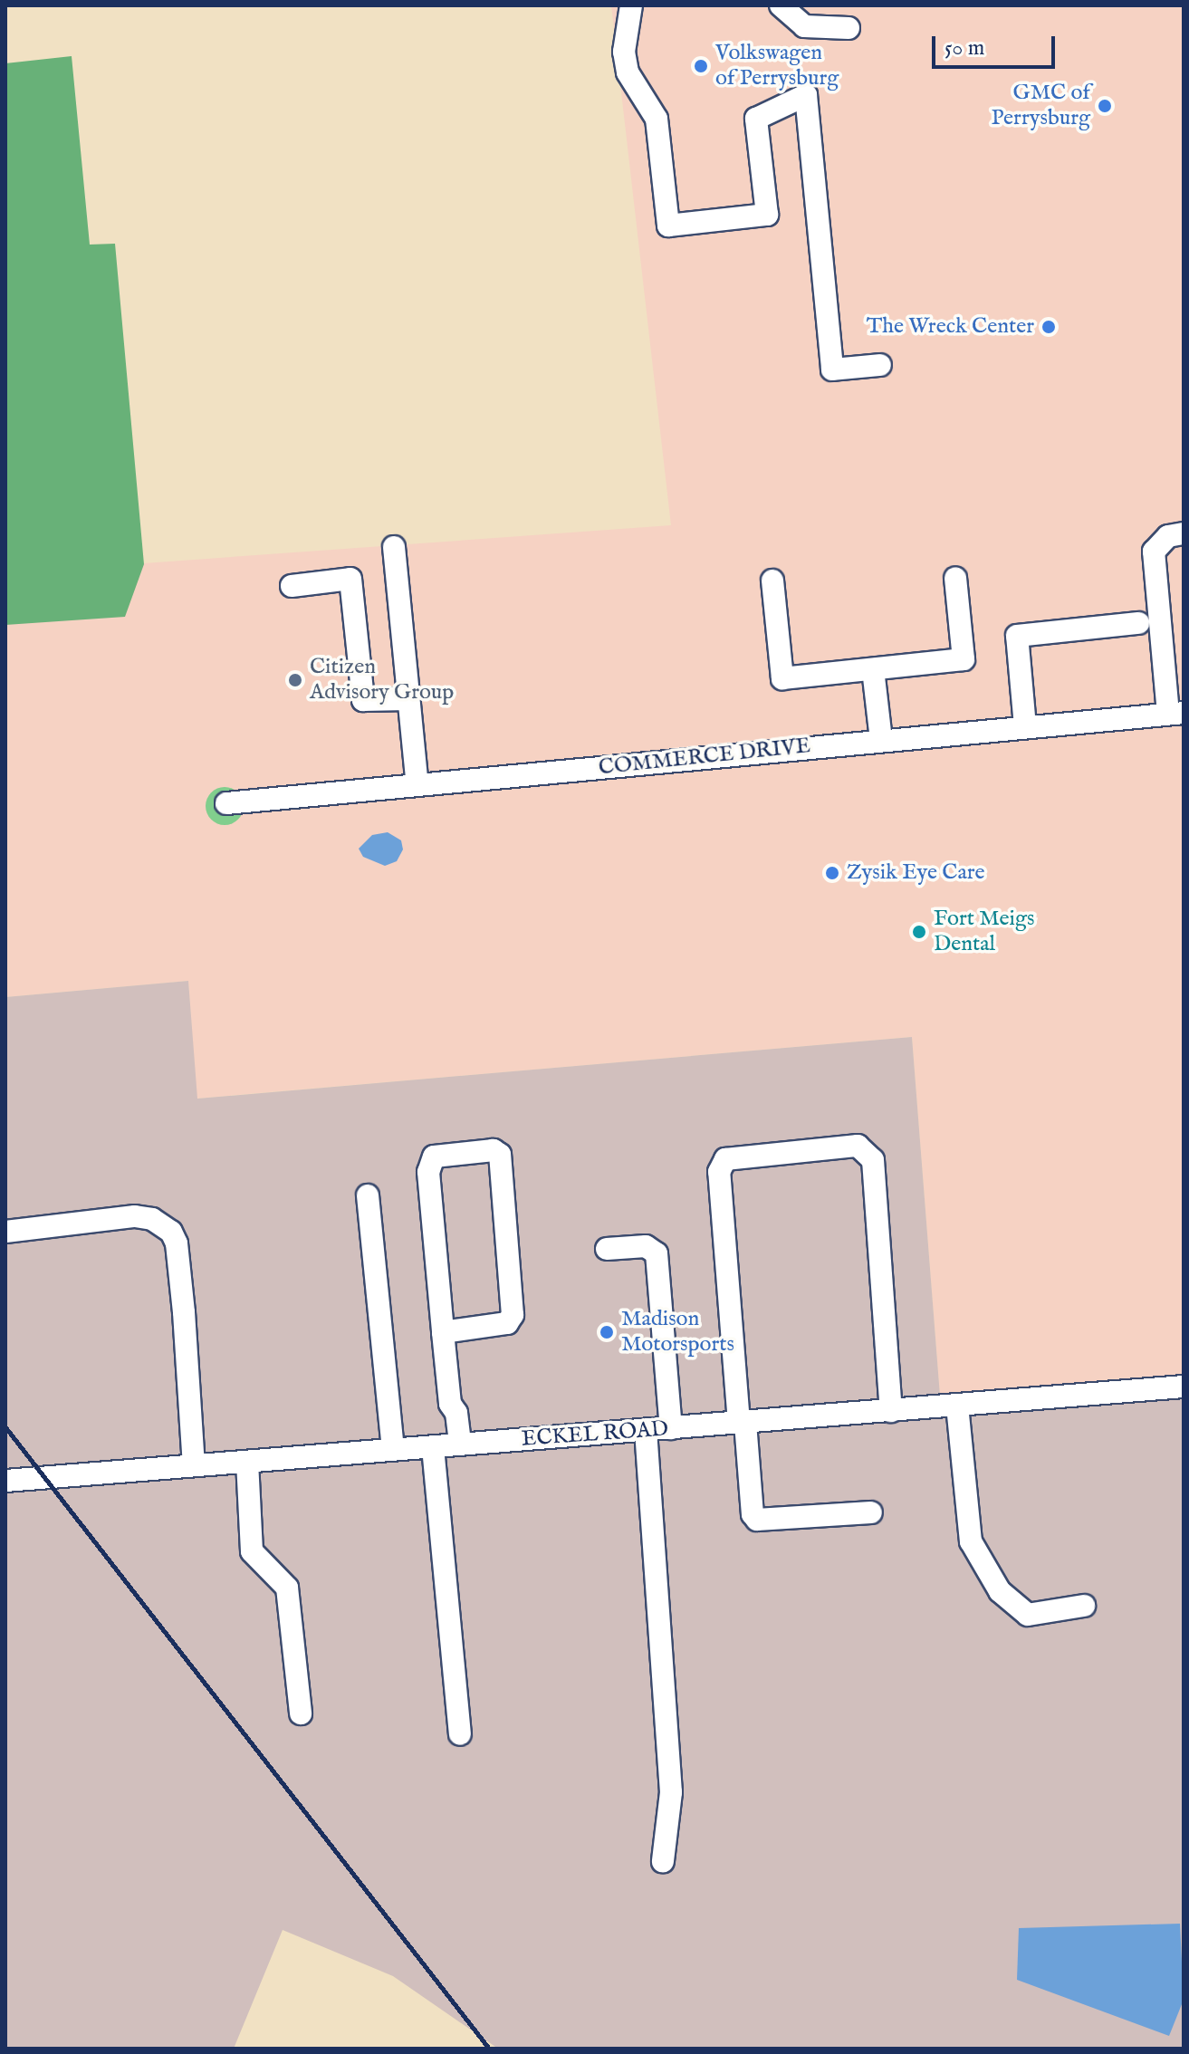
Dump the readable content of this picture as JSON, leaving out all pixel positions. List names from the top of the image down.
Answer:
{
  "streets": {
    "street": ["COMMERCE DRIVE", "ECKEL ROAD"]
  },
  "places": [
    "Volkswagen of Perrysburg",
    "GMC of Perrysburg",
    "The Wreck Center",
    "Citizen Advisory Group",
    "Zysik Eye Care",
    "Fort Meigs Dental",
    "Madison Motorsports"
  ],
  "scale_bar": "50 m"
}
